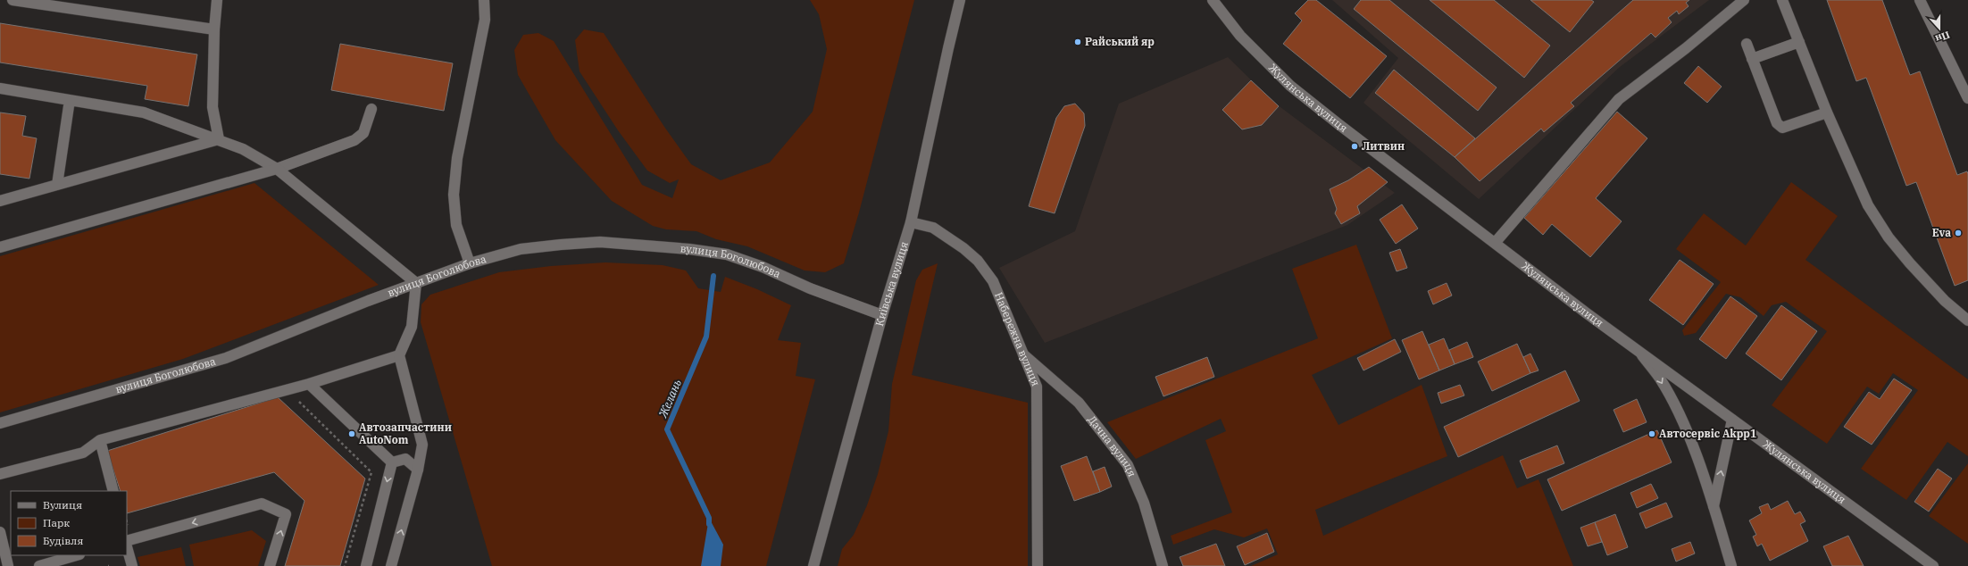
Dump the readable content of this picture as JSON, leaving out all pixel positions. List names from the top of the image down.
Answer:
{
  "streets": {
    "street": [
      "Жулянська вулиця",
      "вулиця Боголюбова",
      "Київська вулиця",
      "Набережна вулиця",
      "Дачна вулиця"
    ]
  },
  "crossings": [
    ["вулиця Боголюбова", "Київська вулиця"],
    ["Київська вулиця", "Набережна вулиця"],
    ["Набережна вулиця", "Дачна вулиця"]
  ],
  "water": ["Желань"],
  "places": [
    "Райський яр",
    "Литвин",
    "Eva",
    "Автозапчастини AutoNom",
    "Автосервіс Akpp1"
  ],
  "legend": ["Вулиця", "Парк", "Будівля"],
  "north": "bottom"
}
